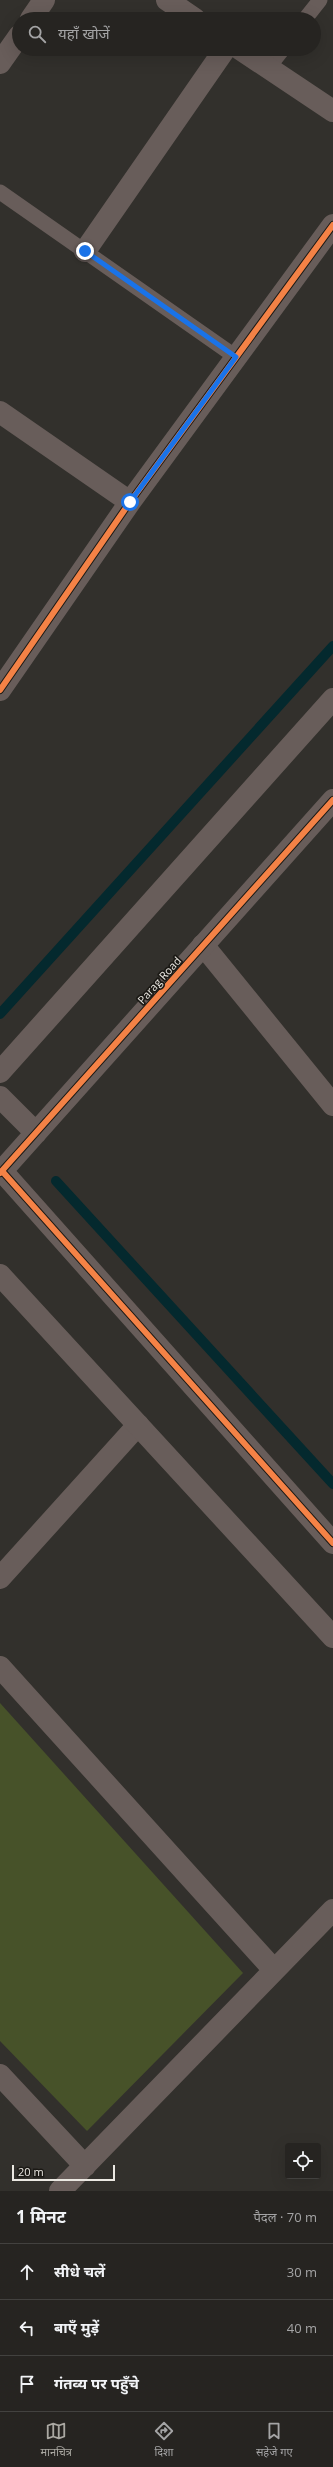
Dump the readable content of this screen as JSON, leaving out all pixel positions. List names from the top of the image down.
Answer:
{
  "streets": {
    "street": ["Parag Road"]
  },
  "scale_bar": "20 m",
  "page": {
    "search": "यहाँ खोजें",
    "scale": "20 m",
    "heading": ["1 मिनट", "पैदल · 70 m"],
    "list": [
      ["सीधे चलें", "30 m"],
      ["बाएँ मुड़ें", "40 m"],
      "गंतव्य पर पहुँचे"
    ],
    "nav": ["मानचित्र", "दिशा", "सहेजे गए"]
  }
}
